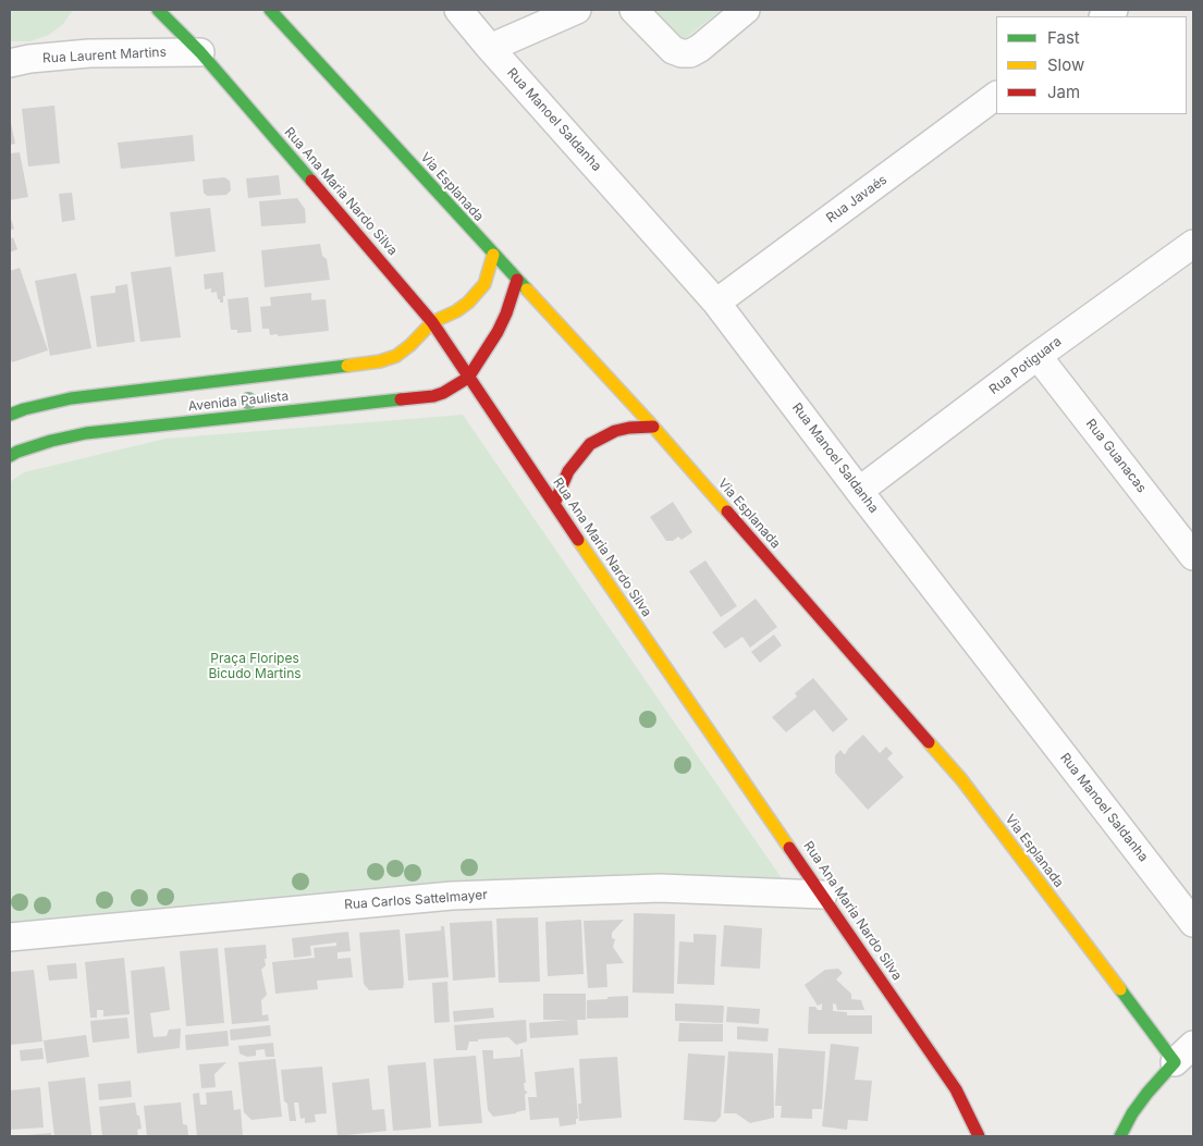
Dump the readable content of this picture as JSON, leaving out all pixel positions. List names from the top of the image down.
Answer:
{
  "streets": {
    "main road": ["Via Esplanada", "Rua Ana Maria Nardo Silva", "Avenida Paulista"],
    "street": [
      "Rua Laurent Martins",
      "Rua Manoel Saldanha",
      "Rua Javaés",
      "Rua Potiguara",
      "Rua Guanacas",
      "Rua Carlos Sattelmayer"
    ]
  },
  "crossings": [
    ["Rua Laurent Martins", "Rua Ana Maria Nardo Silva"],
    ["Rua Manoel Saldanha", "Rua Javaés"],
    ["Rua Manoel Saldanha", "Rua Potiguara"],
    ["Rua Ana Maria Nardo Silva", "Avenida Paulista"],
    ["Rua Ana Maria Nardo Silva", "Rua Carlos Sattelmayer"],
    ["Rua Potiguara", "Rua Guanacas"]
  ],
  "parks": ["Praça Floripes Bicudo Martins"],
  "legend": ["Fast", "Slow", "Jam"]
}
